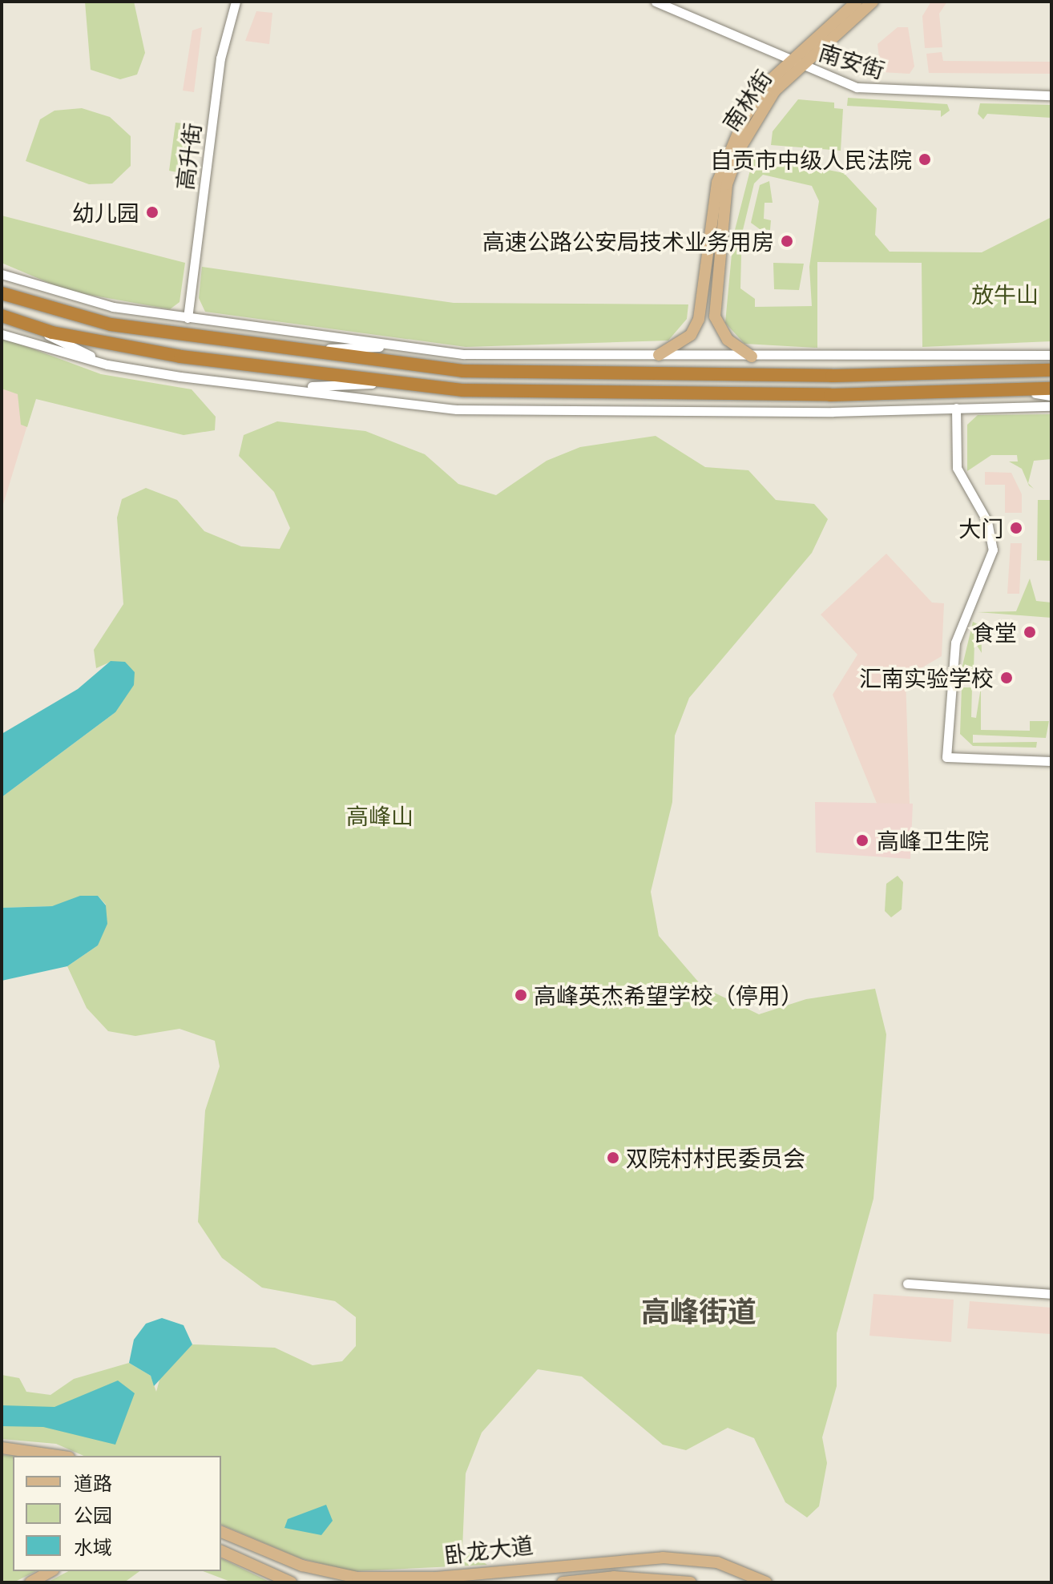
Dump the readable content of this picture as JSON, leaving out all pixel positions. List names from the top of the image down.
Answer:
{
  "streets": {
    "main road": ["南林街", "卧龙大道"],
    "street": ["南安街", "高升街"]
  },
  "crossings": [
    ["南安街", "南林街"]
  ],
  "districts": ["高峰街道"],
  "parks": ["放牛山", "高峰山"],
  "places": [
    "自贡市中级人民法院",
    "幼儿园",
    "高速公路公安局技术业务用房",
    "大门",
    "食堂",
    "汇南实验学校",
    "高峰卫生院",
    "高峰英杰希望学校（停用）",
    "双院村村民委员会"
  ],
  "legend": ["道路", "公园", "水域"]
}
